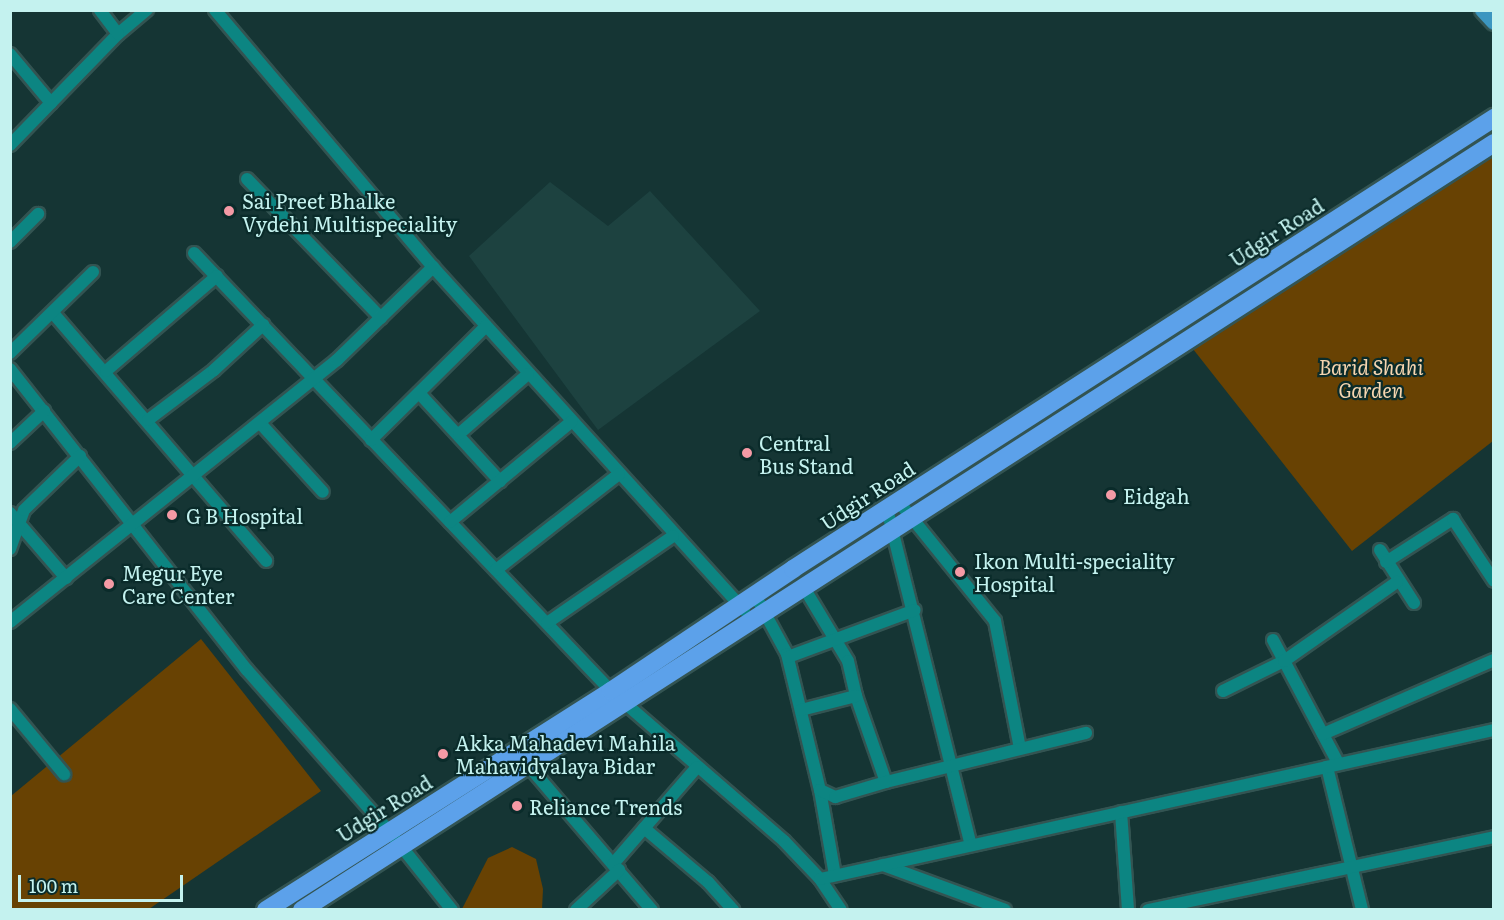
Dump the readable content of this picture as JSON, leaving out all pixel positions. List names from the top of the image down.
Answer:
{
  "streets": {
    "highway": ["Udgir Road"]
  },
  "parks": ["Barid Shahi Garden"],
  "places": [
    "Sai Preet Bhalke Vydehi Multispeciality",
    "Central Bus Stand",
    "Eidgah",
    "G B Hospital",
    "Ikon Multi-speciality Hospital",
    "Megur Eye Care Center",
    "Akka Mahadevi Mahila Mahavidyalaya Bidar",
    "Reliance Trends"
  ],
  "scale_bar": "100 m"
}
